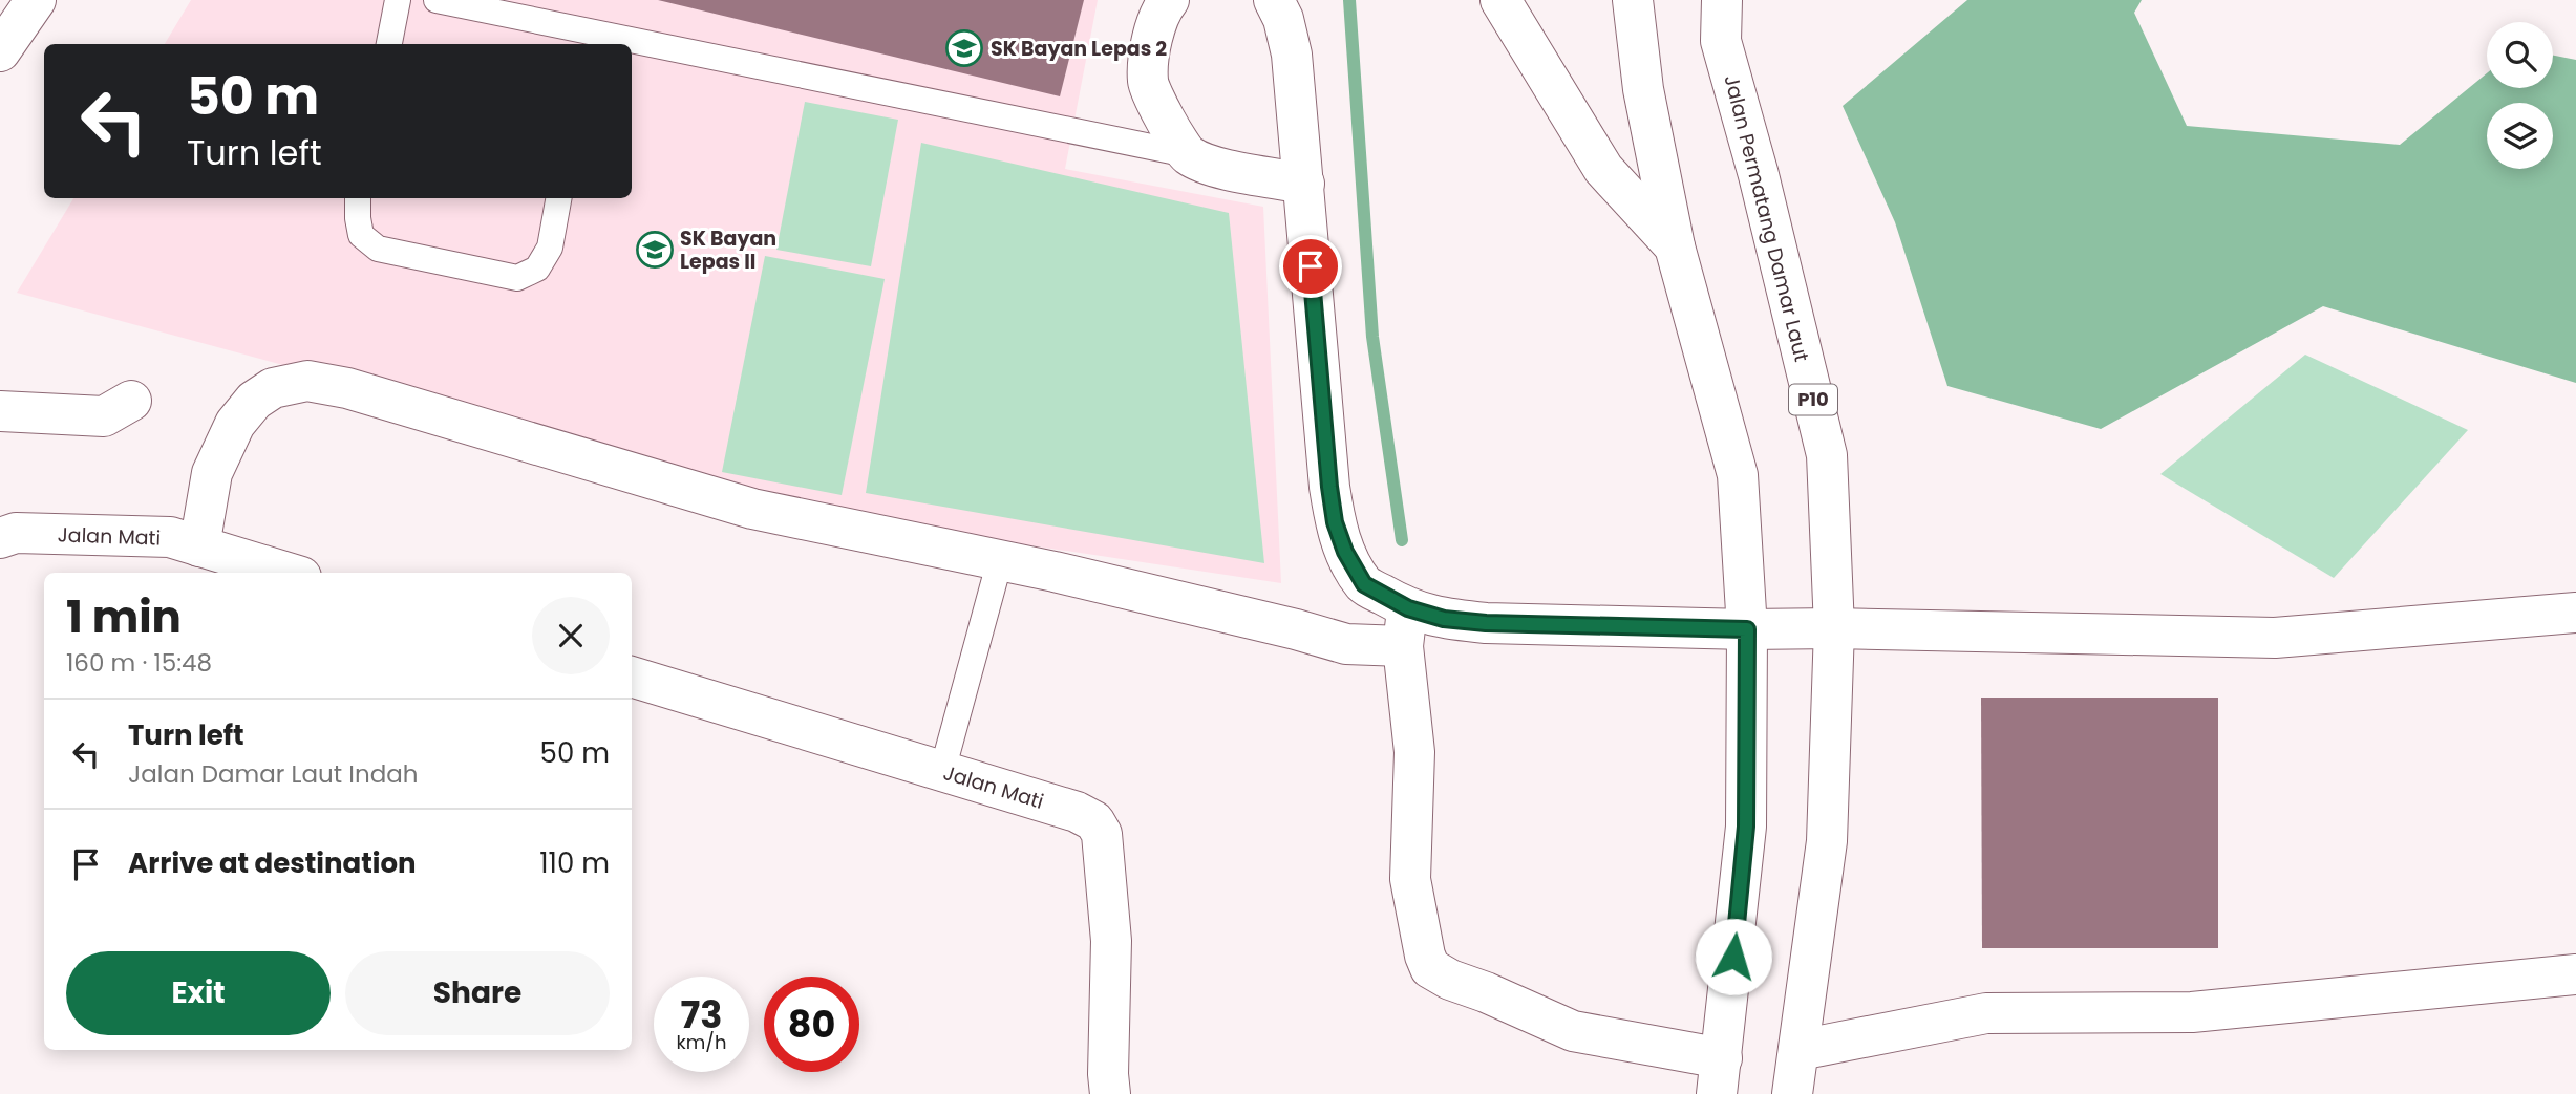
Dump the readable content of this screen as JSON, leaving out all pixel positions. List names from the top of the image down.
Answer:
{
  "streets": {
    "main road": ["Jalan Permatang Damar Laut", "P10", "Jalan Mati"]
  },
  "places": {
    "school or university": ["SK Bayan Lepas 2", "SK Bayan Lepas II"]
  },
  "page": {
    "turn": ["50 m", "Turn left"],
    "heading": ["1 min", "160 m · 15:48"],
    "list": [
      {
        "name": "Turn left",
        "note": "Jalan Damar Laut Indah",
        "value": "50 m"
      },
      {
        "name": "Arrive at destination",
        "value": "110 m"
      }
    ],
    "buttons": ["Exit", "Share"],
    "speed": "73 km/h",
    "limit": "80"
  }
}
